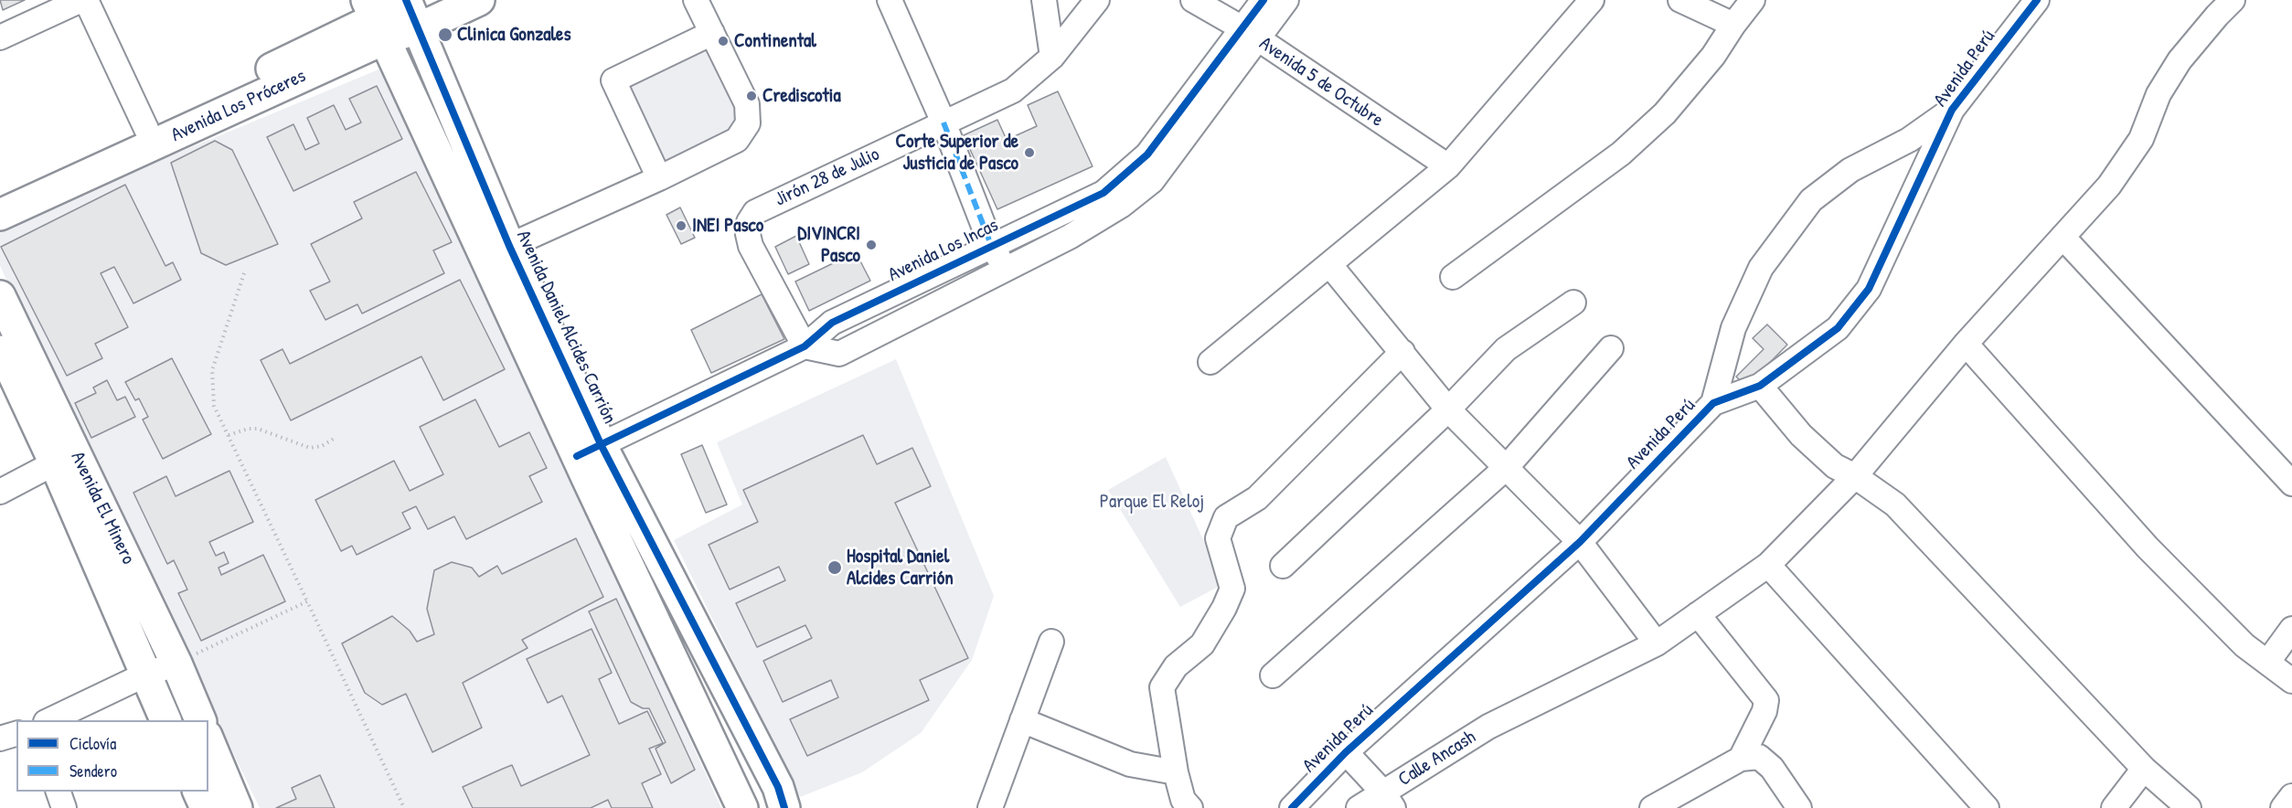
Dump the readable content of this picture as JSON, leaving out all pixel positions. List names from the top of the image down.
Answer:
{
  "streets": {
    "street": [
      "Avenida Perú",
      "Avenida 5 de Octubre",
      "Avenida Los Próceres",
      "Jirón 28 de Julio",
      "Avenida Los Incas",
      "Avenida Daniel Alcides Carrión",
      "Avenida El Minero",
      "Calle Ancash"
    ]
  },
  "crossings": [
    ["Avenida 5 de Octubre", "Avenida Los Incas"],
    ["Avenida Los Próceres", "Avenida Daniel Alcides Carrión"],
    ["Jirón 28 de Julio", "Avenida Los Incas"],
    ["Avenida Los Incas", "Avenida Daniel Alcides Carrión"]
  ],
  "parks": ["Parque El Reloj"],
  "places": [
    "Clinica Gonzales",
    "Continental",
    "Crediscotia",
    "Corte Superior de Justicia de Pasco",
    "INEI Pasco",
    "DIVINCRI Pasco",
    "Hospital Daniel Alcides Carrión"
  ],
  "legend": ["Ciclovía", "Sendero"]
}
